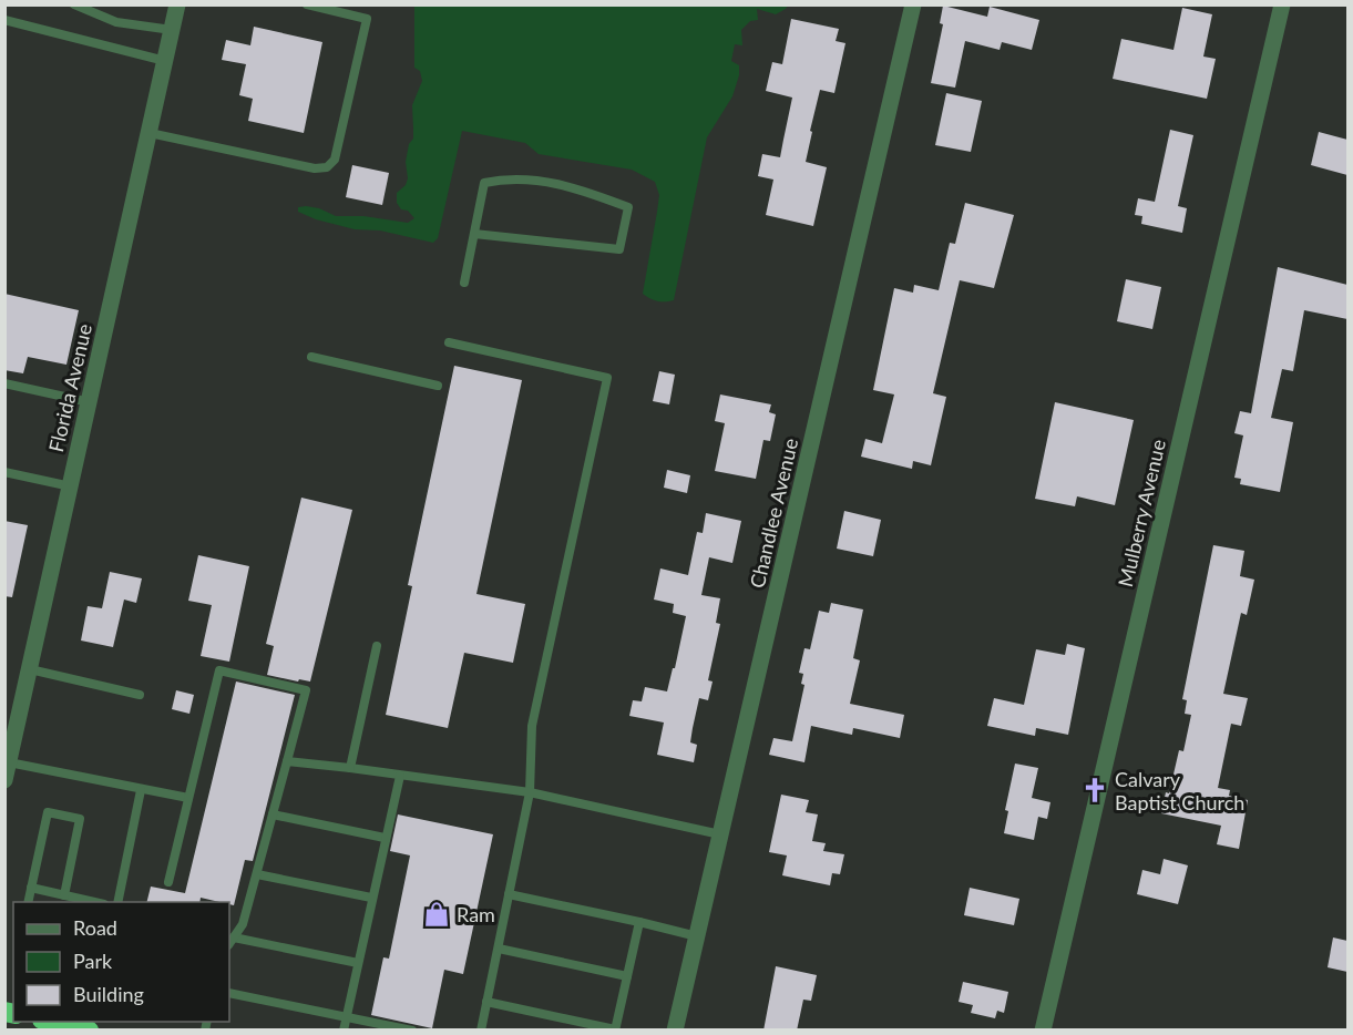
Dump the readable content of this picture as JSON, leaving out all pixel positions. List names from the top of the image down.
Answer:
{
  "streets": {
    "street": ["Florida Avenue", "Chandlee Avenue", "Mulberry Avenue"]
  },
  "places": {
    "church": ["Calvary Baptist Church"],
    "shop": ["Ram"]
  },
  "legend": ["Road", "Park", "Building"]
}
